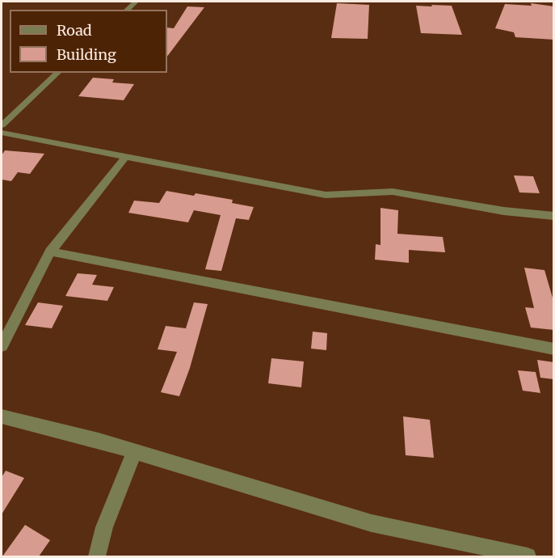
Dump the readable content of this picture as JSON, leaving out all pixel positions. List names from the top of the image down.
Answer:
{
  "legend": ["Road", "Building"]
}
